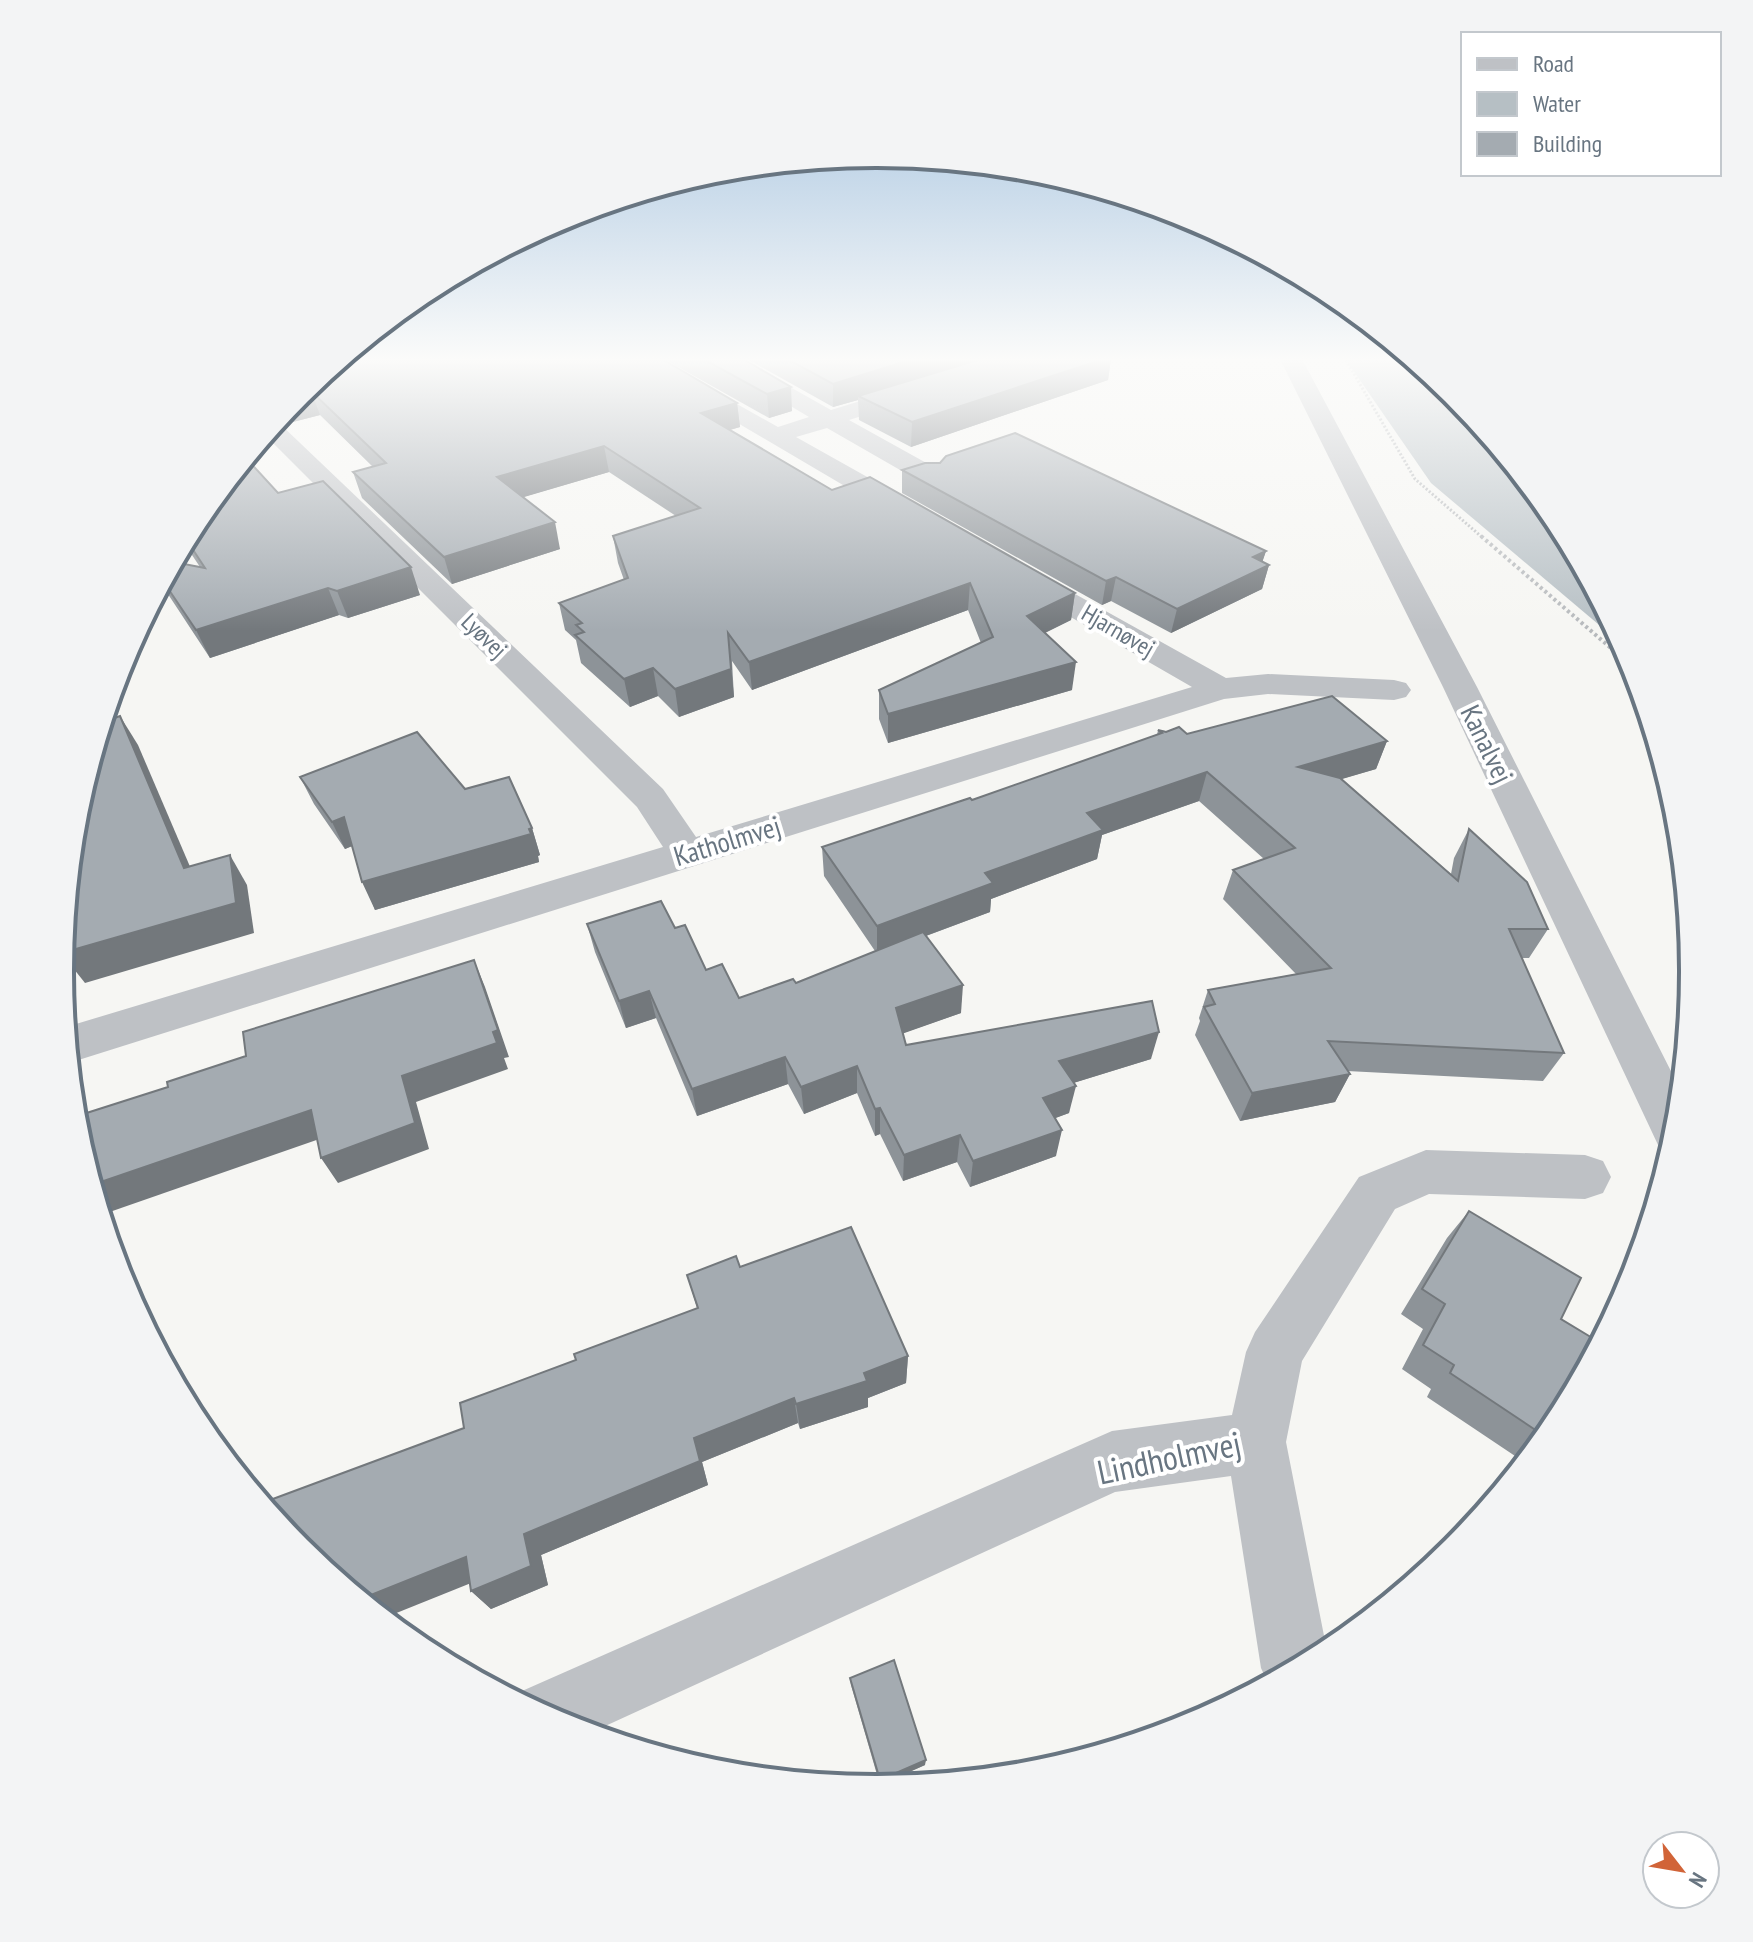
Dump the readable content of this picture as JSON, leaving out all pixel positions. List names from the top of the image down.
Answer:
{
  "streets": {
    "street": [
      "Hjarnøvej",
      "Lyøvej",
      "Kanalvej",
      "Katholmvej",
      "Lindholmvej"
    ]
  },
  "crossings": [
    ["Hjarnøvej", "Katholmvej"],
    ["Lyøvej", "Katholmvej"]
  ],
  "legend": ["Road", "Water", "Building"],
  "north": "bottom right"
}
